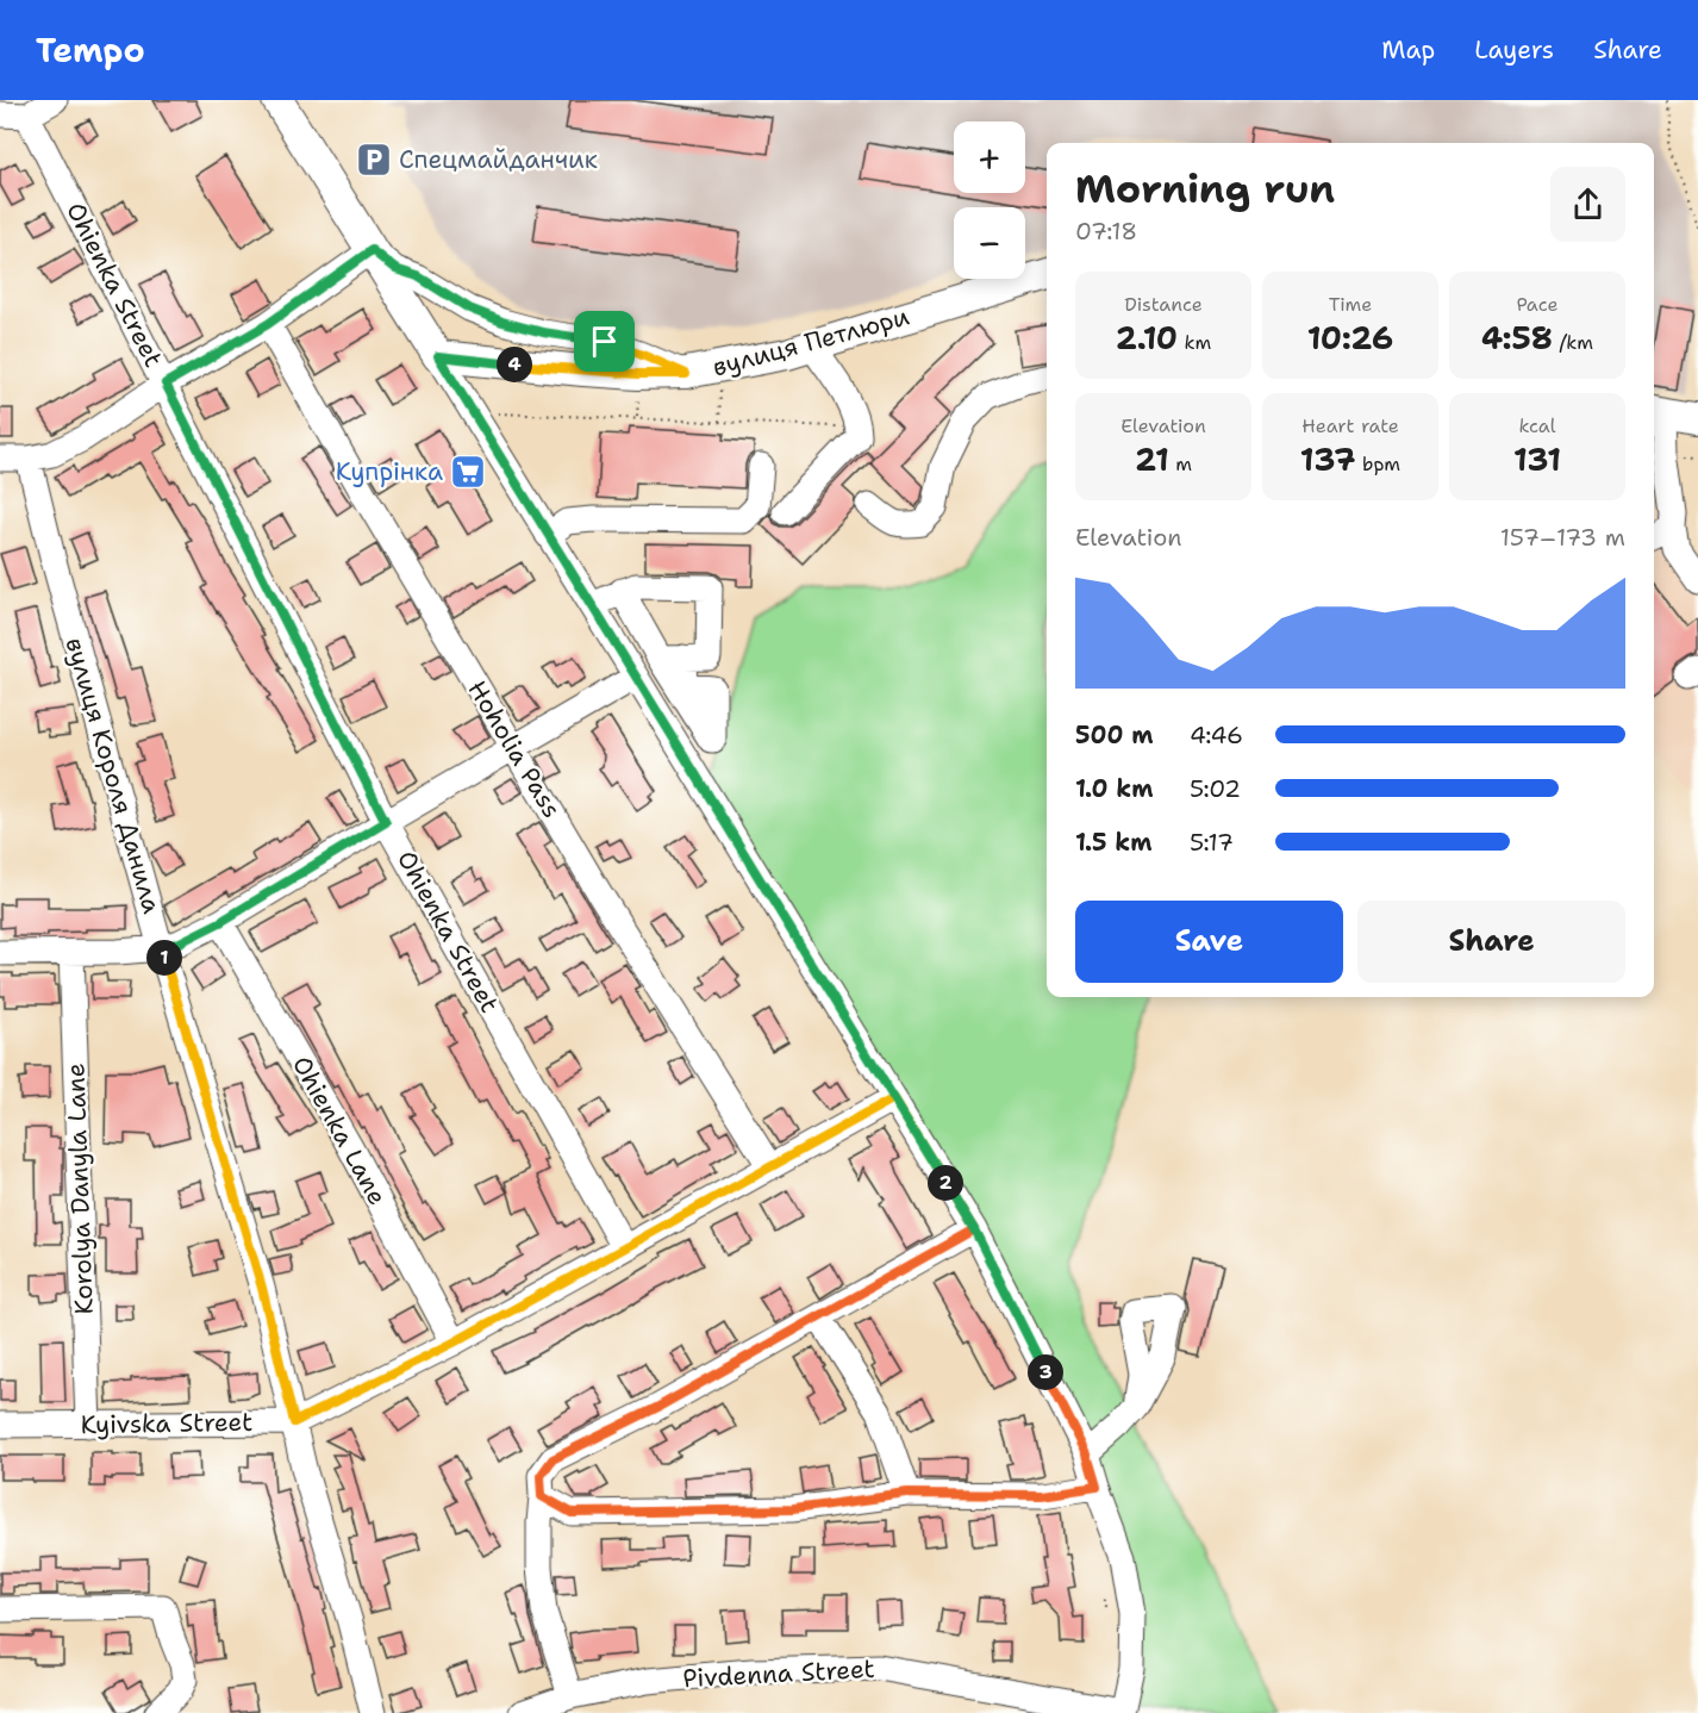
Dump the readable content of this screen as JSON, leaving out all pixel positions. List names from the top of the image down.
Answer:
{
  "streets": {
    "main road": ["вулиця Петлюри"],
    "street": [
      "Ohienka Street",
      "Hoholia Pass",
      "вулиця Короля Данила",
      "Ohienka Lane",
      "Korolya Danyla Lane",
      "Kyivska Street",
      "Pivdenna Street"
    ]
  },
  "crossings": [
    ["Ohienka Street", "Kyivska Street"],
    ["Hoholia Pass", "Kyivska Street"],
    ["вулиця Короля Данила", "Kyivska Street"],
    ["Ohienka Lane", "Kyivska Street"],
    ["Korolya Danyla Lane", "Kyivska Street"]
  ],
  "places": {
    "parking": ["Спецмайданчик"],
    "supermarket": ["Купрінка"]
  },
  "page": {
    "header": "Tempo",
    "nav": ["Map", "Layers", "Share"],
    "map_buttons": ["+", "−"],
    "heading": ["Morning run", "07:18"],
    "stats": [
      ["Distance", "2.10 km"],
      ["Time", "10:26"],
      ["Pace", "4:58 /km"],
      ["Elevation", "21 m"],
      ["Heart rate", "137 bpm"],
      ["kcal", "131"]
    ],
    "pins": [
      "4",
      "1",
      "2",
      "3"
    ],
    "chart": ["Elevation", "157–173 m"],
    "list": [
      {
        "name": "500 m",
        "note": "4:46"
      },
      {
        "name": "1.0 km",
        "note": "5:02"
      },
      {
        "name": "1.5 km",
        "note": "5:17"
      }
    ],
    "buttons": ["Save", "Share"]
  }
}
